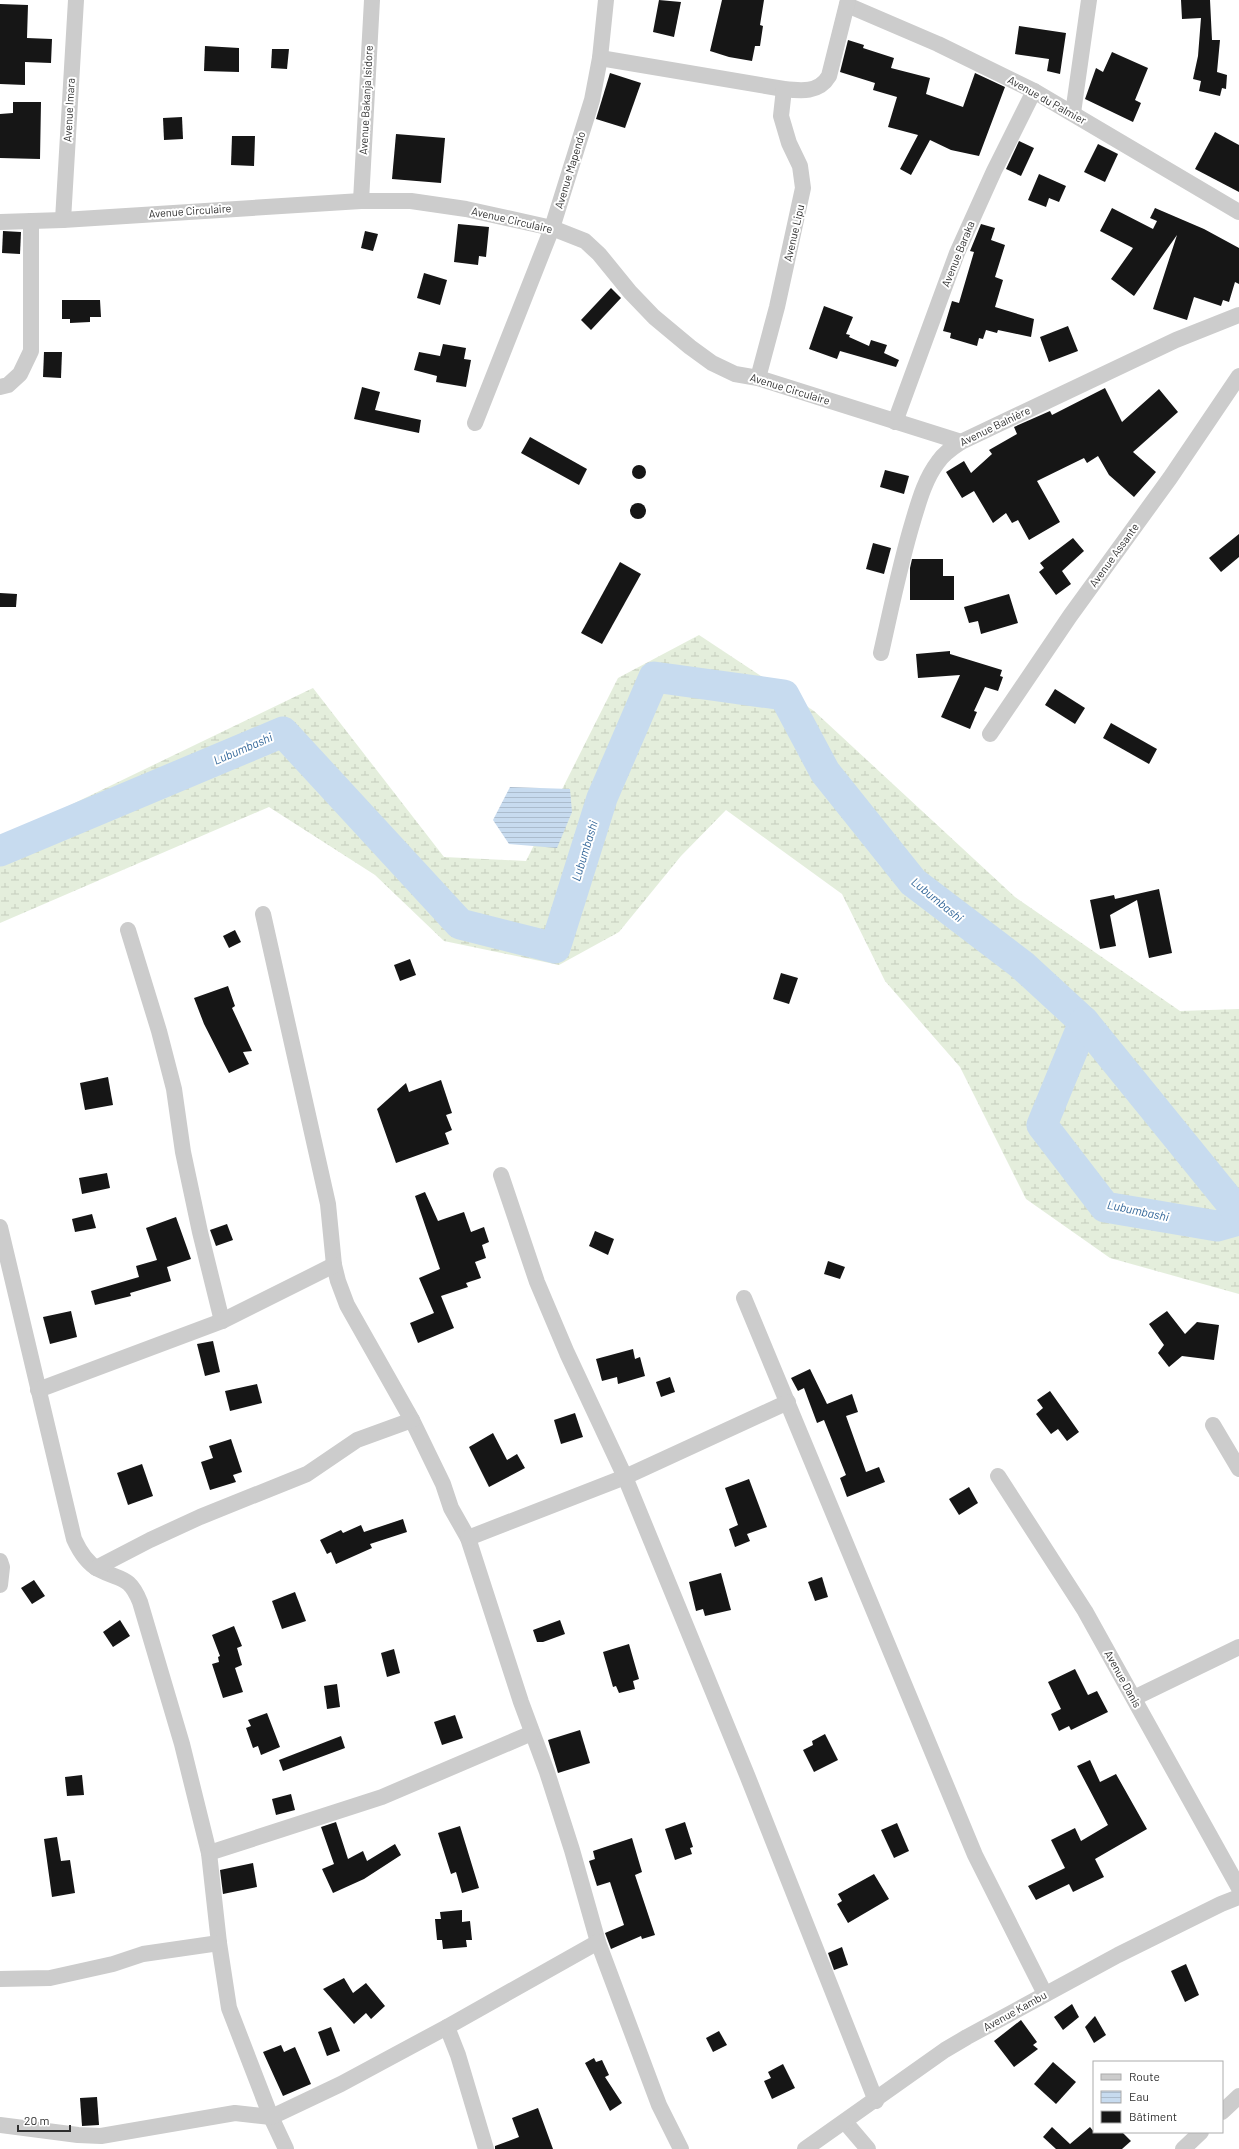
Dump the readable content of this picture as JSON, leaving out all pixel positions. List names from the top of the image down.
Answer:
{
  "streets": {
    "street": [
      "Avenue Bakanja Isidore",
      "Avenue du Palmier",
      "Avenue Imara",
      "Avenue Mapendo",
      "Avenue Circulaire",
      "Avenue Lipu",
      "Avenue Baraka",
      "Avenue Balnière",
      "Avenue Assante",
      "Avenue Danis",
      "Avenue Kambu"
    ]
  },
  "crossings": [
    ["Avenue Bakanja Isidore", "Avenue Circulaire"],
    ["Avenue du Palmier", "Avenue Baraka"],
    ["Avenue Imara", "Avenue Circulaire"],
    ["Avenue Mapendo", "Avenue Circulaire"],
    ["Avenue Circulaire", "Avenue Lipu"],
    ["Avenue Circulaire", "Avenue Baraka"],
    ["Avenue Circulaire", "Avenue Balnière"]
  ],
  "water": ["Lubumbashi"],
  "legend": ["Route", "Eau", "Bâtiment"],
  "scale_bar": "20 m"
}
